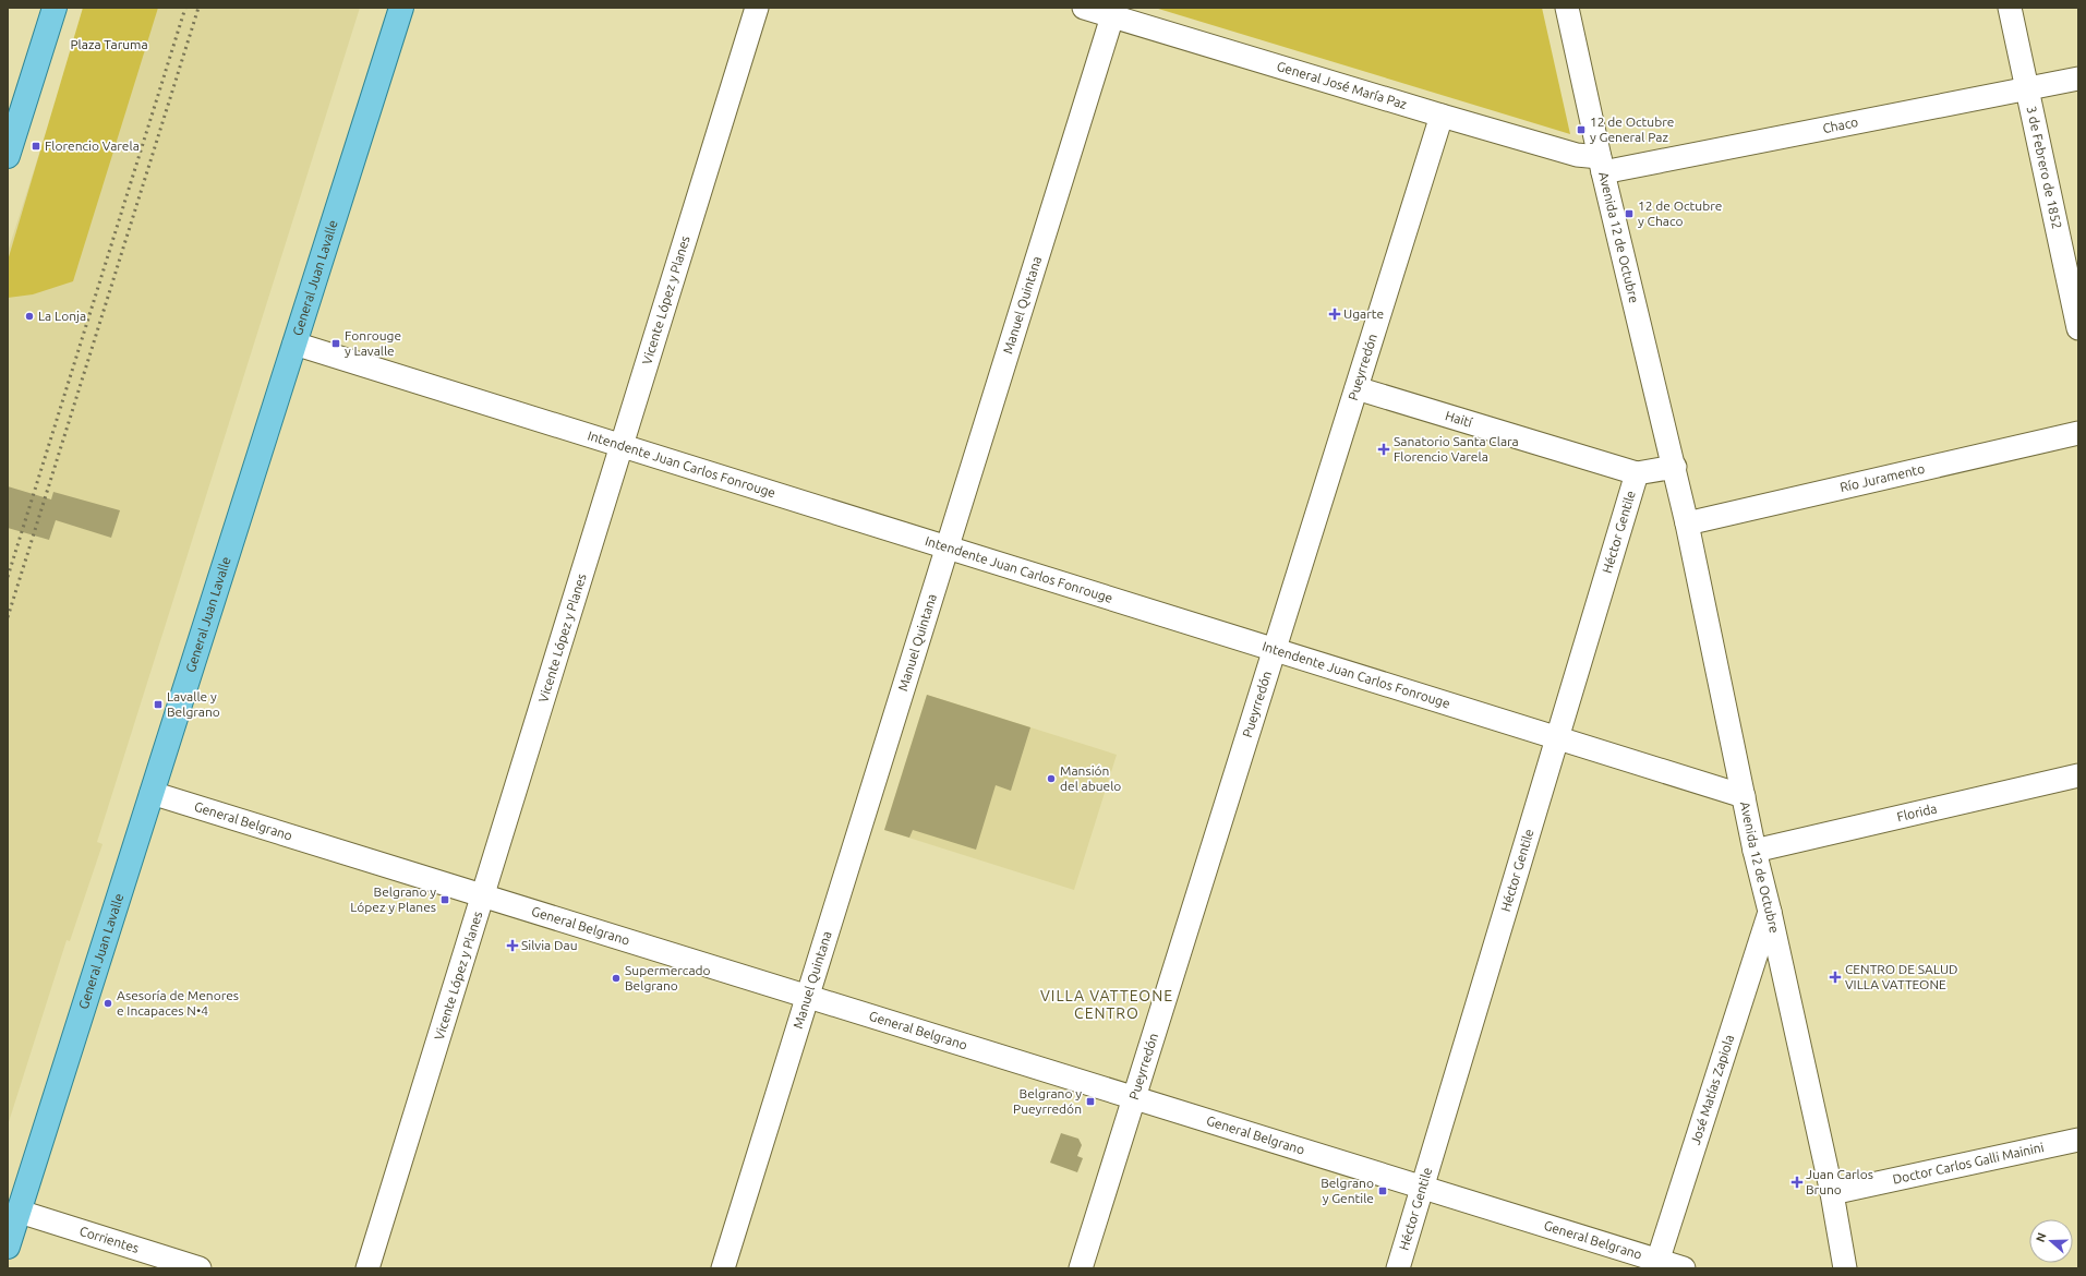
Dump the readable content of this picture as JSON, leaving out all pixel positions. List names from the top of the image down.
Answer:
{
  "streets": {
    "main road": ["General Juan Lavalle"],
    "street": [
      "General José María Paz",
      "Chaco",
      "3 de Febrero de 1852",
      "Avenida 12 de Octubre",
      "Vicente López y Planes",
      "Manuel Quintana",
      "Pueyrredón",
      "Haití",
      "Intendente Juan Carlos Fonrouge",
      "Río Juramento",
      "Héctor Gentile",
      "Florida",
      "General Belgrano",
      "José Matías Zapiola",
      "Doctor Carlos Galli Mainini",
      "Corrientes"
    ]
  },
  "crossings": [
    ["General José María Paz", "Chaco"],
    ["General José María Paz", "Avenida 12 de Octubre"],
    ["General José María Paz", "Manuel Quintana"],
    ["General José María Paz", "Pueyrredón"],
    ["Chaco", "3 de Febrero de 1852"],
    ["Chaco", "Avenida 12 de Octubre"],
    ["Avenida 12 de Octubre", "Intendente Juan Carlos Fonrouge"],
    ["Avenida 12 de Octubre", "Río Juramento"],
    ["Avenida 12 de Octubre", "Florida"],
    ["Avenida 12 de Octubre", "José Matías Zapiola"],
    ["Avenida 12 de Octubre", "Doctor Carlos Galli Mainini"],
    ["General Juan Lavalle", "Intendente Juan Carlos Fonrouge"],
    ["General Juan Lavalle", "General Belgrano"],
    ["General Juan Lavalle", "Corrientes"],
    ["Vicente López y Planes", "Intendente Juan Carlos Fonrouge"],
    ["Vicente López y Planes", "General Belgrano"],
    ["Manuel Quintana", "Intendente Juan Carlos Fonrouge"],
    ["Manuel Quintana", "General Belgrano"],
    ["Pueyrredón", "Haití"],
    ["Pueyrredón", "Intendente Juan Carlos Fonrouge"],
    ["Pueyrredón", "General Belgrano"],
    ["Haití", "Héctor Gentile"],
    ["Intendente Juan Carlos Fonrouge", "Héctor Gentile"],
    ["Héctor Gentile", "General Belgrano"],
    ["General Belgrano", "José Matías Zapiola"]
  ],
  "districts": ["VILLA VATTEONE CENTRO"],
  "parks": ["Plaza Taruma"],
  "places": {
    "transit": [
      "12 de Octubre y General Paz",
      "Florencio Varela",
      "12 de Octubre y Chaco",
      "Fonrouge y Lavalle",
      "Lavalle y Belgrano",
      "Belgrano y López y Planes",
      "Belgrano y Pueyrredón",
      "Belgrano y Gentile"
    ],
    "health": [
      "Ugarte",
      "Sanatorio Santa Clara Florencio Varela",
      "Silvia Dau",
      "CENTRO DE SALUD VILLA VATTEONE",
      "Juan Carlos Bruno"
    ],
    "other": [
      "La Lonja",
      "Mansión del abuelo",
      "Supermercado Belgrano",
      "Asesoría de Menores e Incapaces N•4"
    ]
  },
  "north": "left"
}
